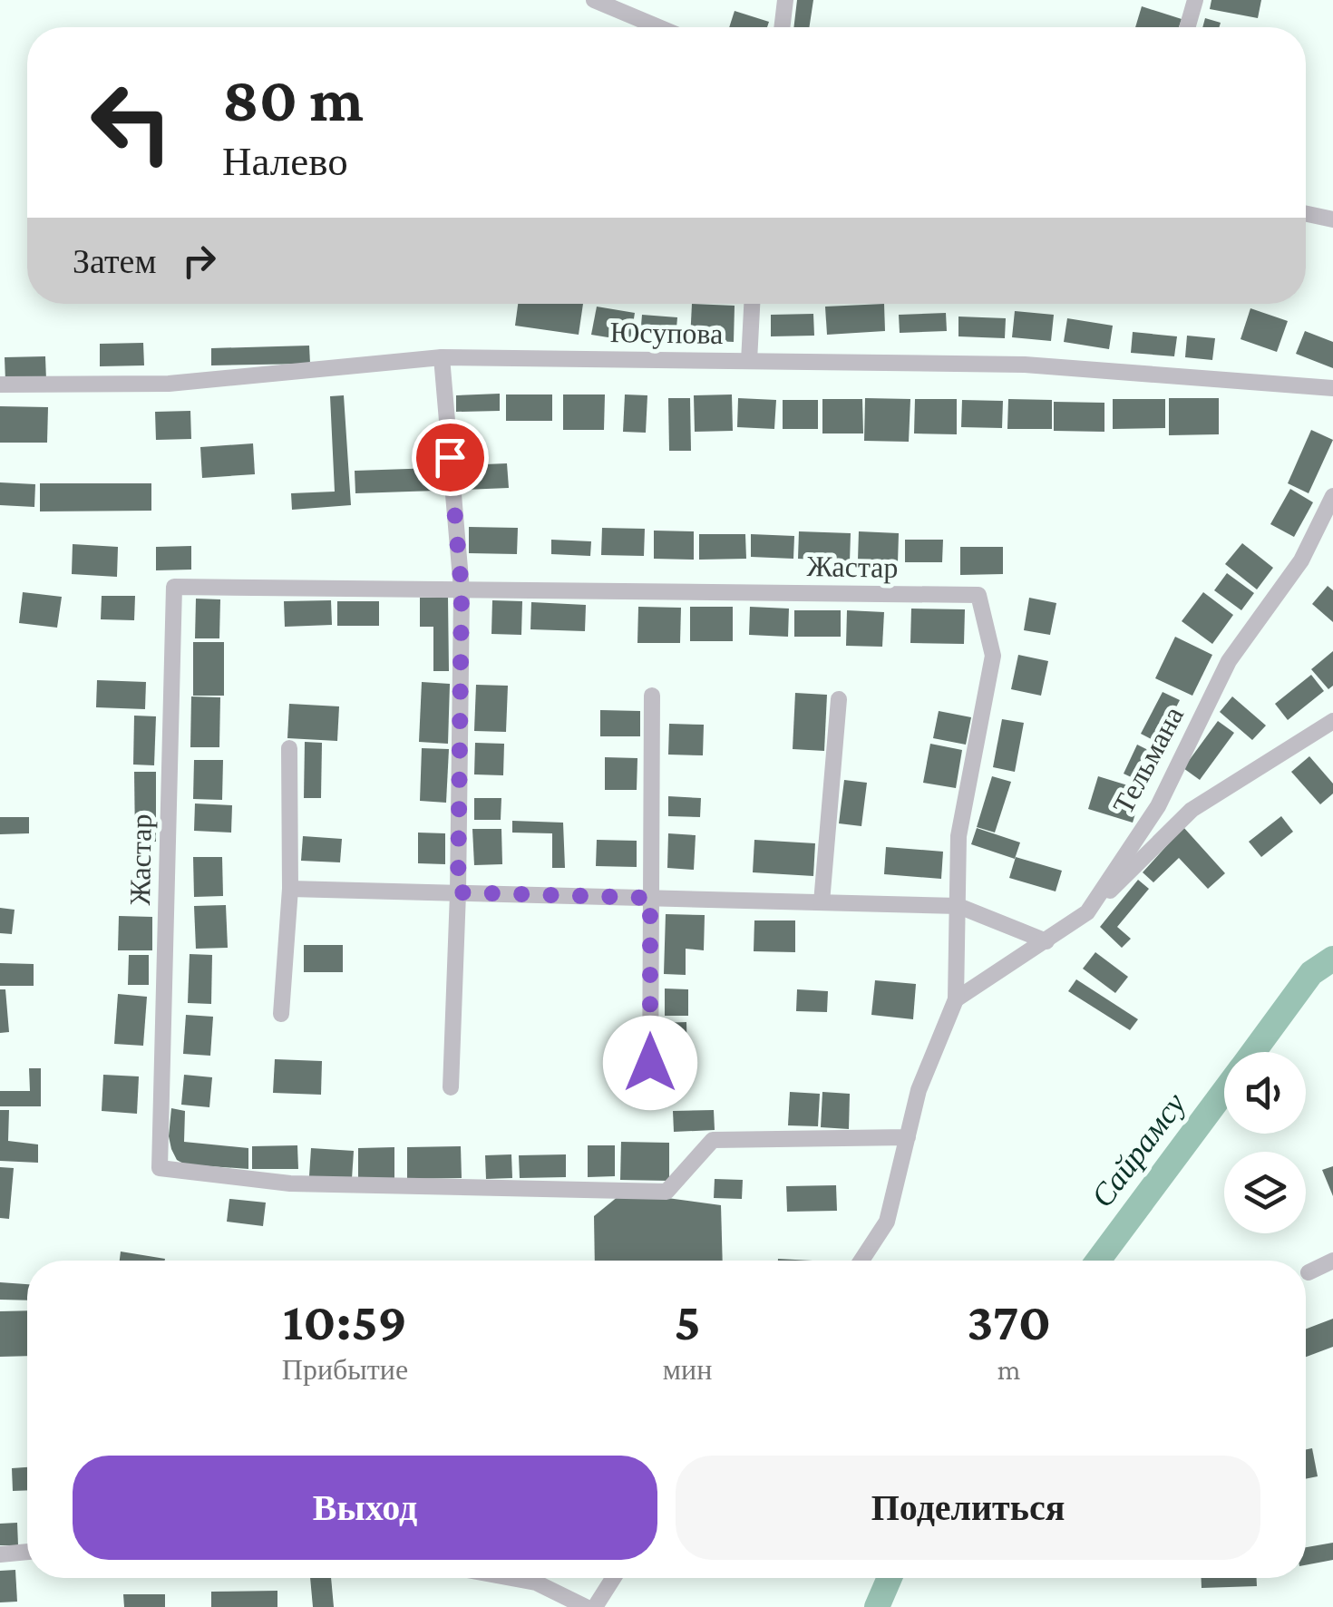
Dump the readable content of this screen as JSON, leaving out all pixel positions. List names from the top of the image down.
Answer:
{
  "streets": {
    "street": ["Юсупова", "Жастар", "Тельмана"]
  },
  "water": ["Сайрамсу"],
  "page": {
    "turn": ["80 m", "Налево"],
    "then": "Затем",
    "eta": [
      "10:59",
      "Прибытие",
      "5",
      "мин",
      "370",
      "m"
    ],
    "buttons": ["Выход", "Поделиться"]
  }
}
